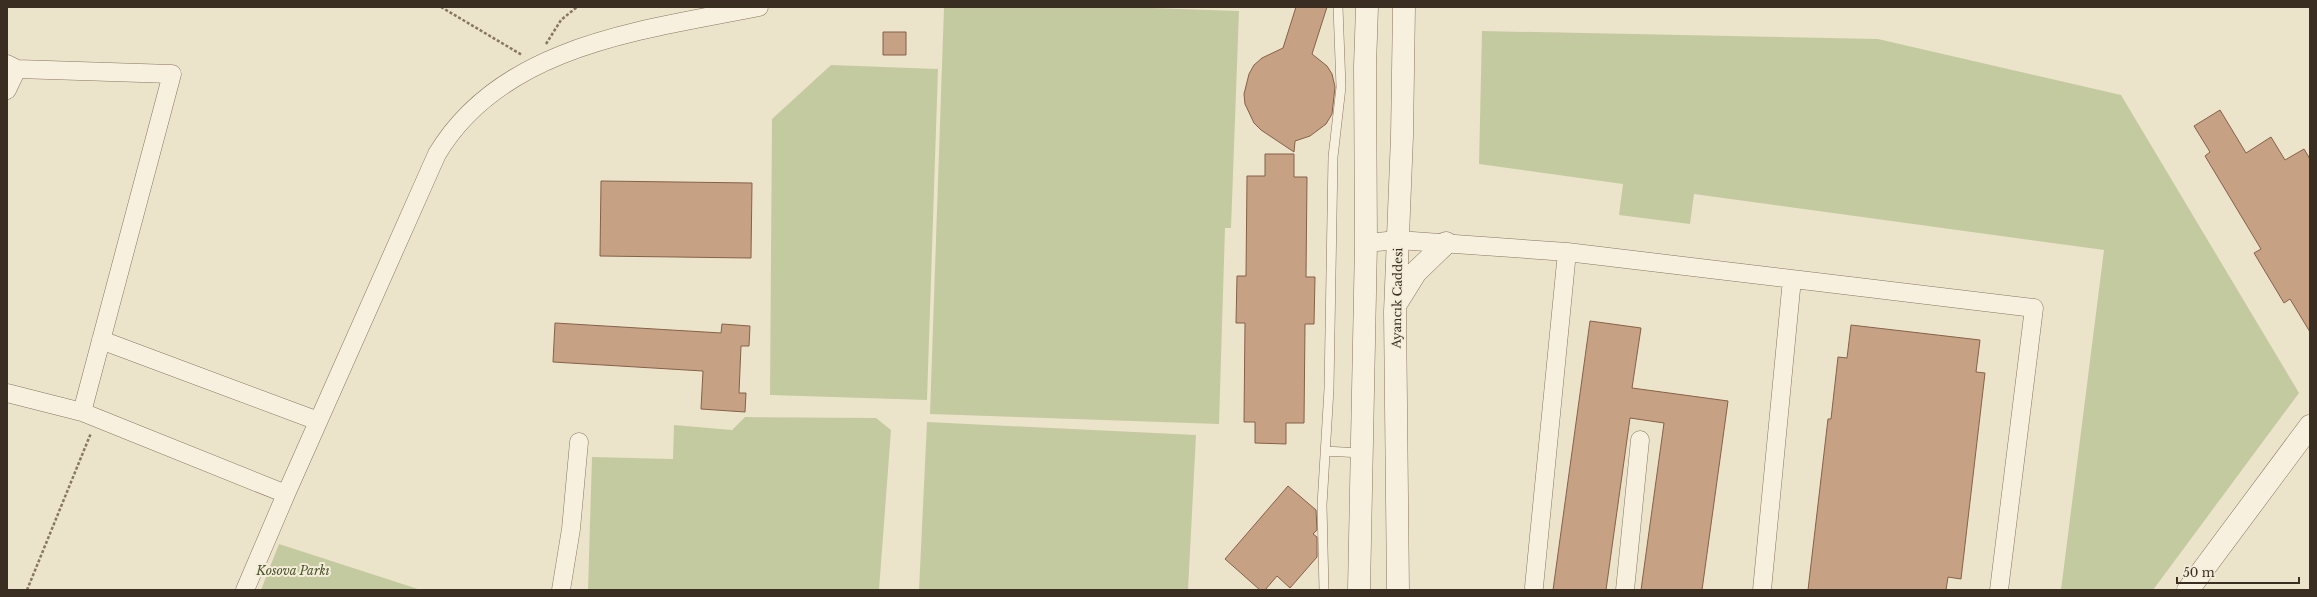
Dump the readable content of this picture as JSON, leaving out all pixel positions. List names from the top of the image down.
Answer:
{
  "streets": {
    "street": ["Ayancık Caddesi"]
  },
  "parks": ["Kosova Parkı"],
  "scale_bar": "50 m"
}
